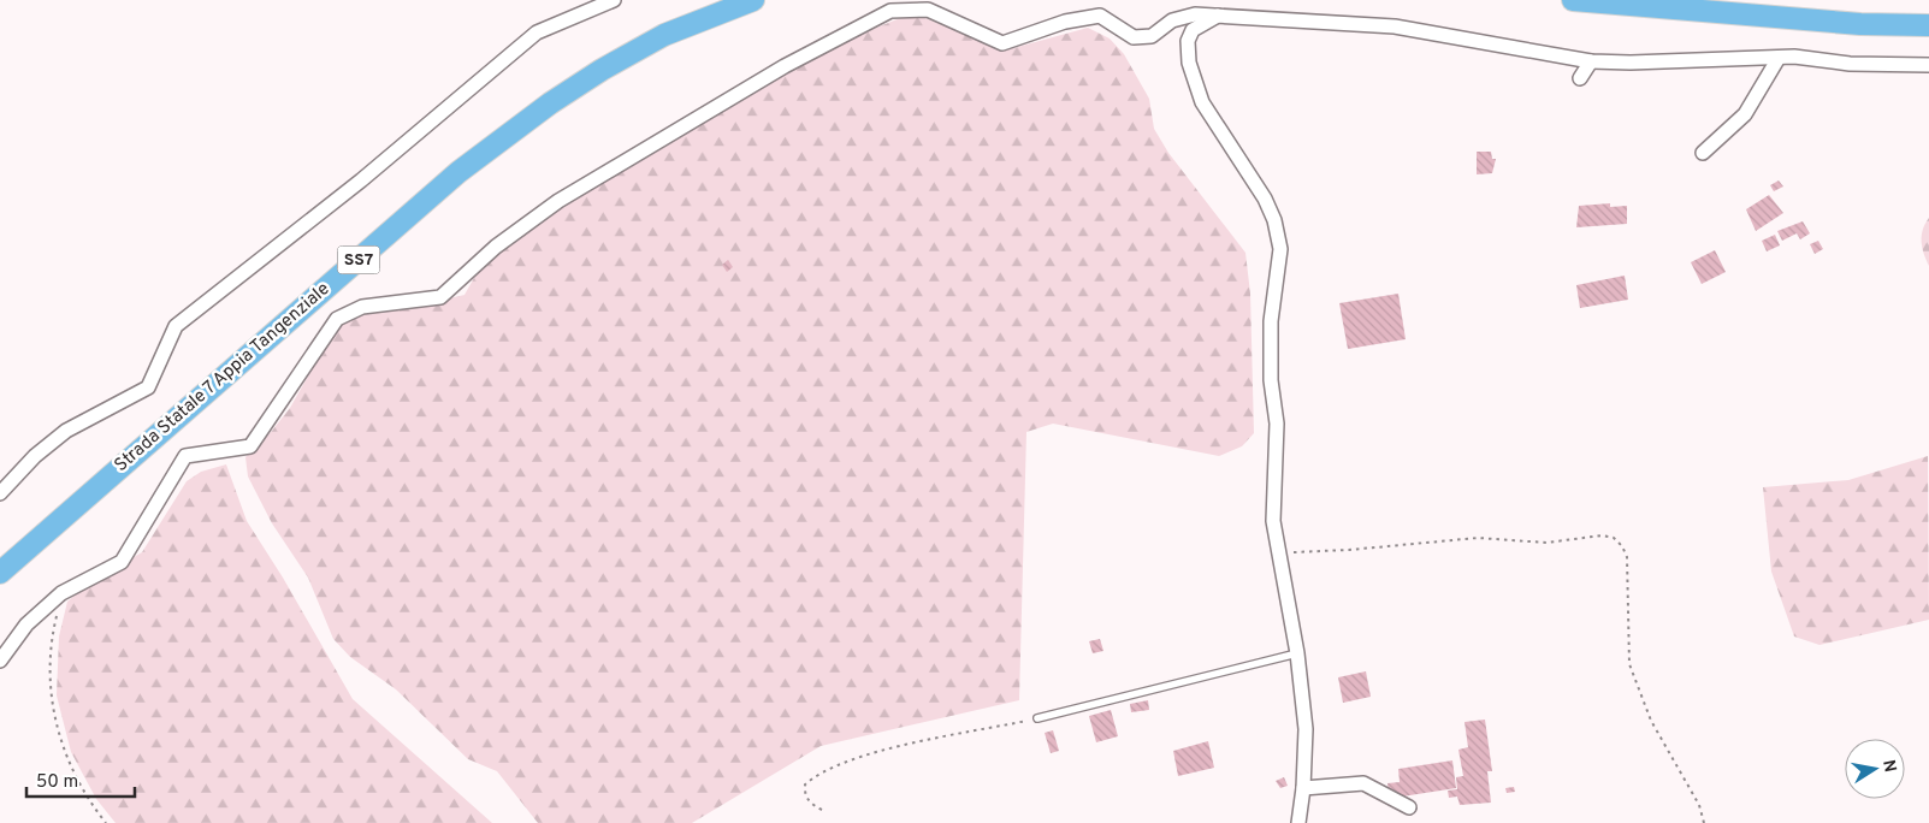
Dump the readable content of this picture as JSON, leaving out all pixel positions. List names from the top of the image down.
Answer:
{
  "streets": {
    "highway": ["SS7", "Strada Statale 7 Appia Tangenziale"]
  },
  "scale_bar": "50 m",
  "north": "right"
}
